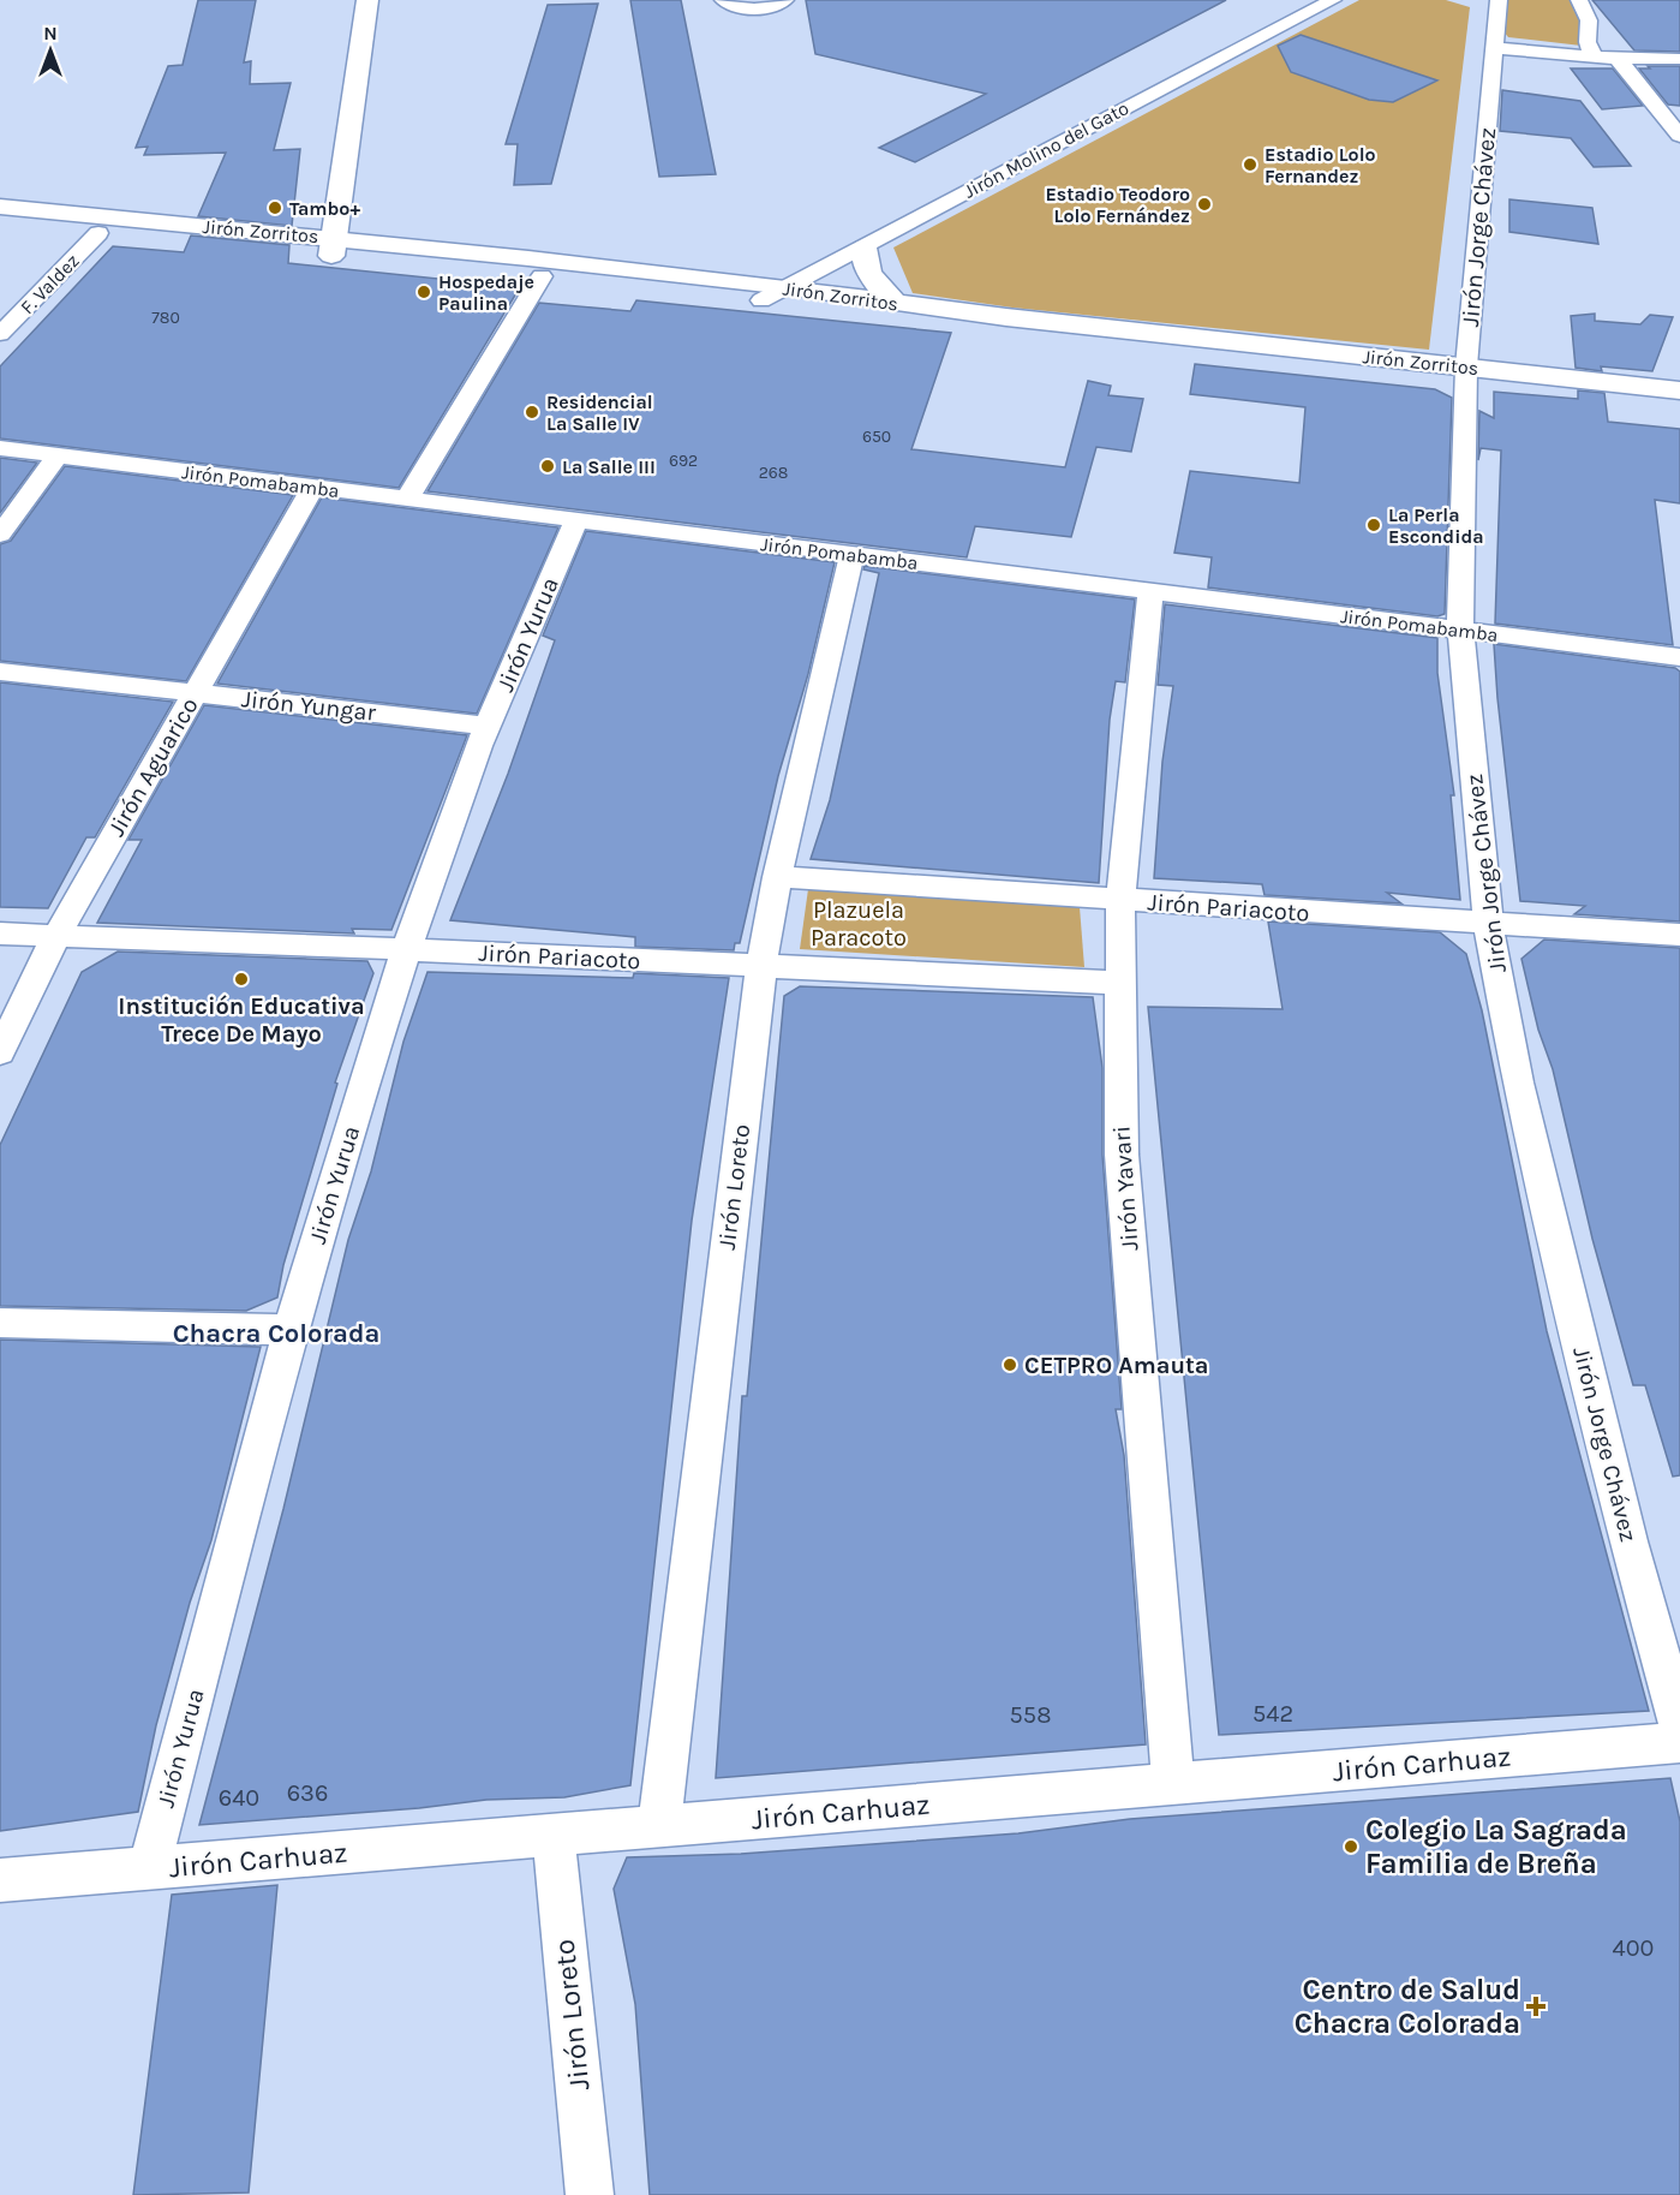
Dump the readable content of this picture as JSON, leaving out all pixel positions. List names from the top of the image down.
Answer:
{
  "streets": {
    "main road": ["Jirón Zorritos"],
    "street": [
      "Jirón Molino del Gato",
      "Jirón Jorge Chávez",
      "F. Valdez",
      "Jirón Pomabamba",
      "Jirón Yurua",
      "Jirón Yungar",
      "Jirón Aguarico",
      "Jirón Pariacoto",
      "Jirón Loreto",
      "Jirón Yavari",
      "Jirón Carhuaz"
    ]
  },
  "crossings": [
    ["Jirón Molino del Gato", "Jirón Zorritos"],
    ["Jirón Jorge Chávez", "Jirón Zorritos"],
    ["Jirón Jorge Chávez", "Jirón Pomabamba"],
    ["Jirón Jorge Chávez", "Jirón Pariacoto"],
    ["Jirón Zorritos", "F. Valdez"],
    ["Jirón Pomabamba", "Jirón Yurua"],
    ["Jirón Pomabamba", "Jirón Aguarico"],
    ["Jirón Pomabamba", "Jirón Loreto"],
    ["Jirón Pomabamba", "Jirón Yavari"],
    ["Jirón Yurua", "Jirón Yungar"],
    ["Jirón Yurua", "Jirón Pariacoto"],
    ["Jirón Yurua", "Jirón Carhuaz"],
    ["Jirón Yungar", "Jirón Aguarico"],
    ["Jirón Aguarico", "Jirón Pariacoto"],
    ["Jirón Pariacoto", "Jirón Loreto"],
    ["Jirón Pariacoto", "Jirón Yavari"],
    ["Jirón Loreto", "Jirón Carhuaz"],
    ["Jirón Yavari", "Jirón Carhuaz"]
  ],
  "districts": ["Chacra Colorada"],
  "parks": ["Plazuela Paracoto"],
  "places": {
    "other": [
      "Estadio Lolo Fernandez",
      "Estadio Teodoro Lolo Fernández",
      "Tambo+",
      "Hospedaje Paulina",
      "Residencial La Salle IV",
      "La Salle III",
      "La Perla Escondida",
      "Institución Educativa Trece De Mayo",
      "CETPRO Amauta",
      "Colegio La Sagrada Familia de Breña"
    ],
    "health": ["Centro de Salud Chacra Colorada"]
  },
  "house_numbers": [
    "780",
    "650",
    "692",
    "268",
    "542",
    "558",
    "636",
    "640",
    "400"
  ],
  "north": "top"
}
